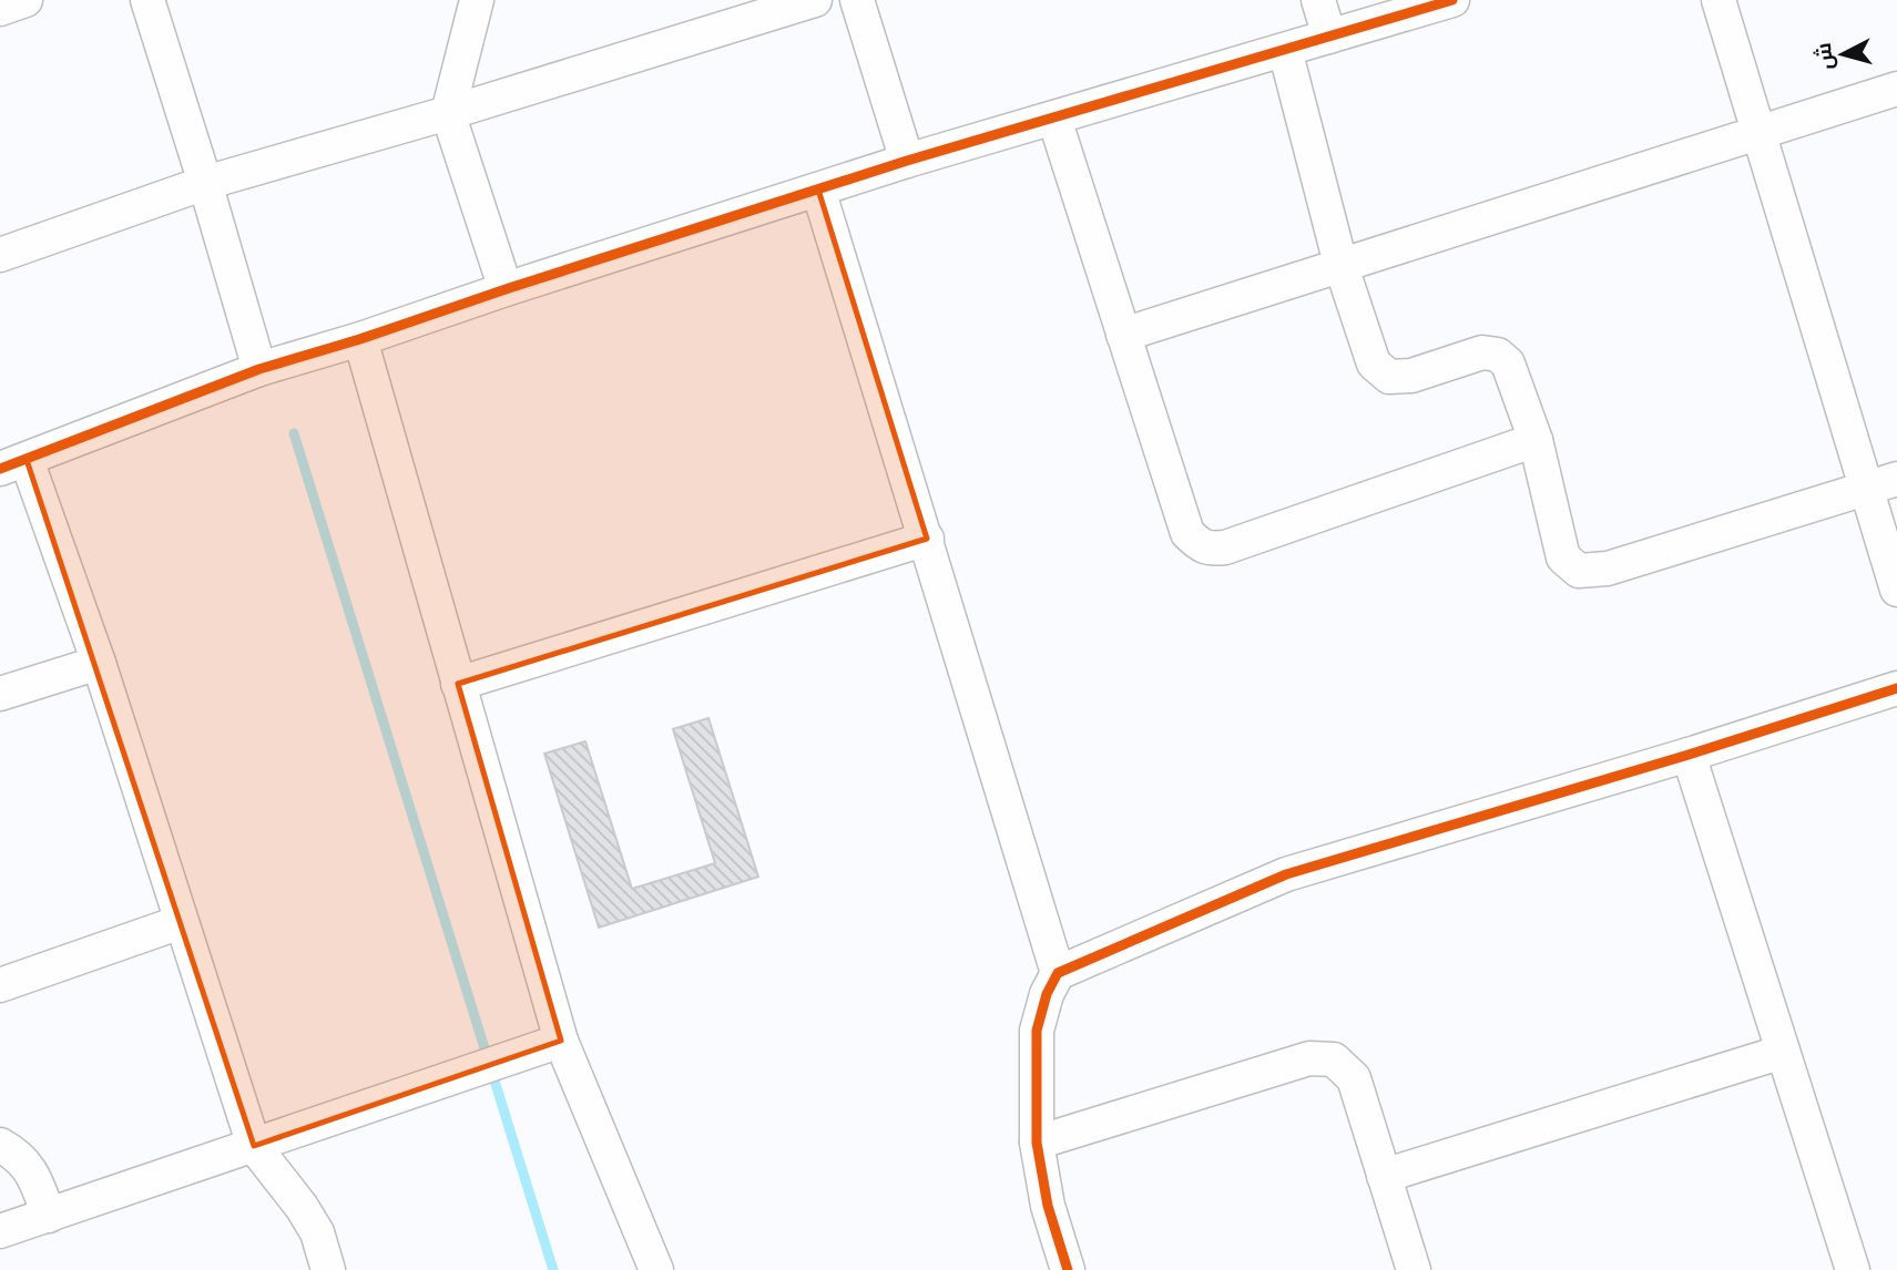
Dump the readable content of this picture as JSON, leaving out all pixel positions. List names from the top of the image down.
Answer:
{
  "north": "left"
}
